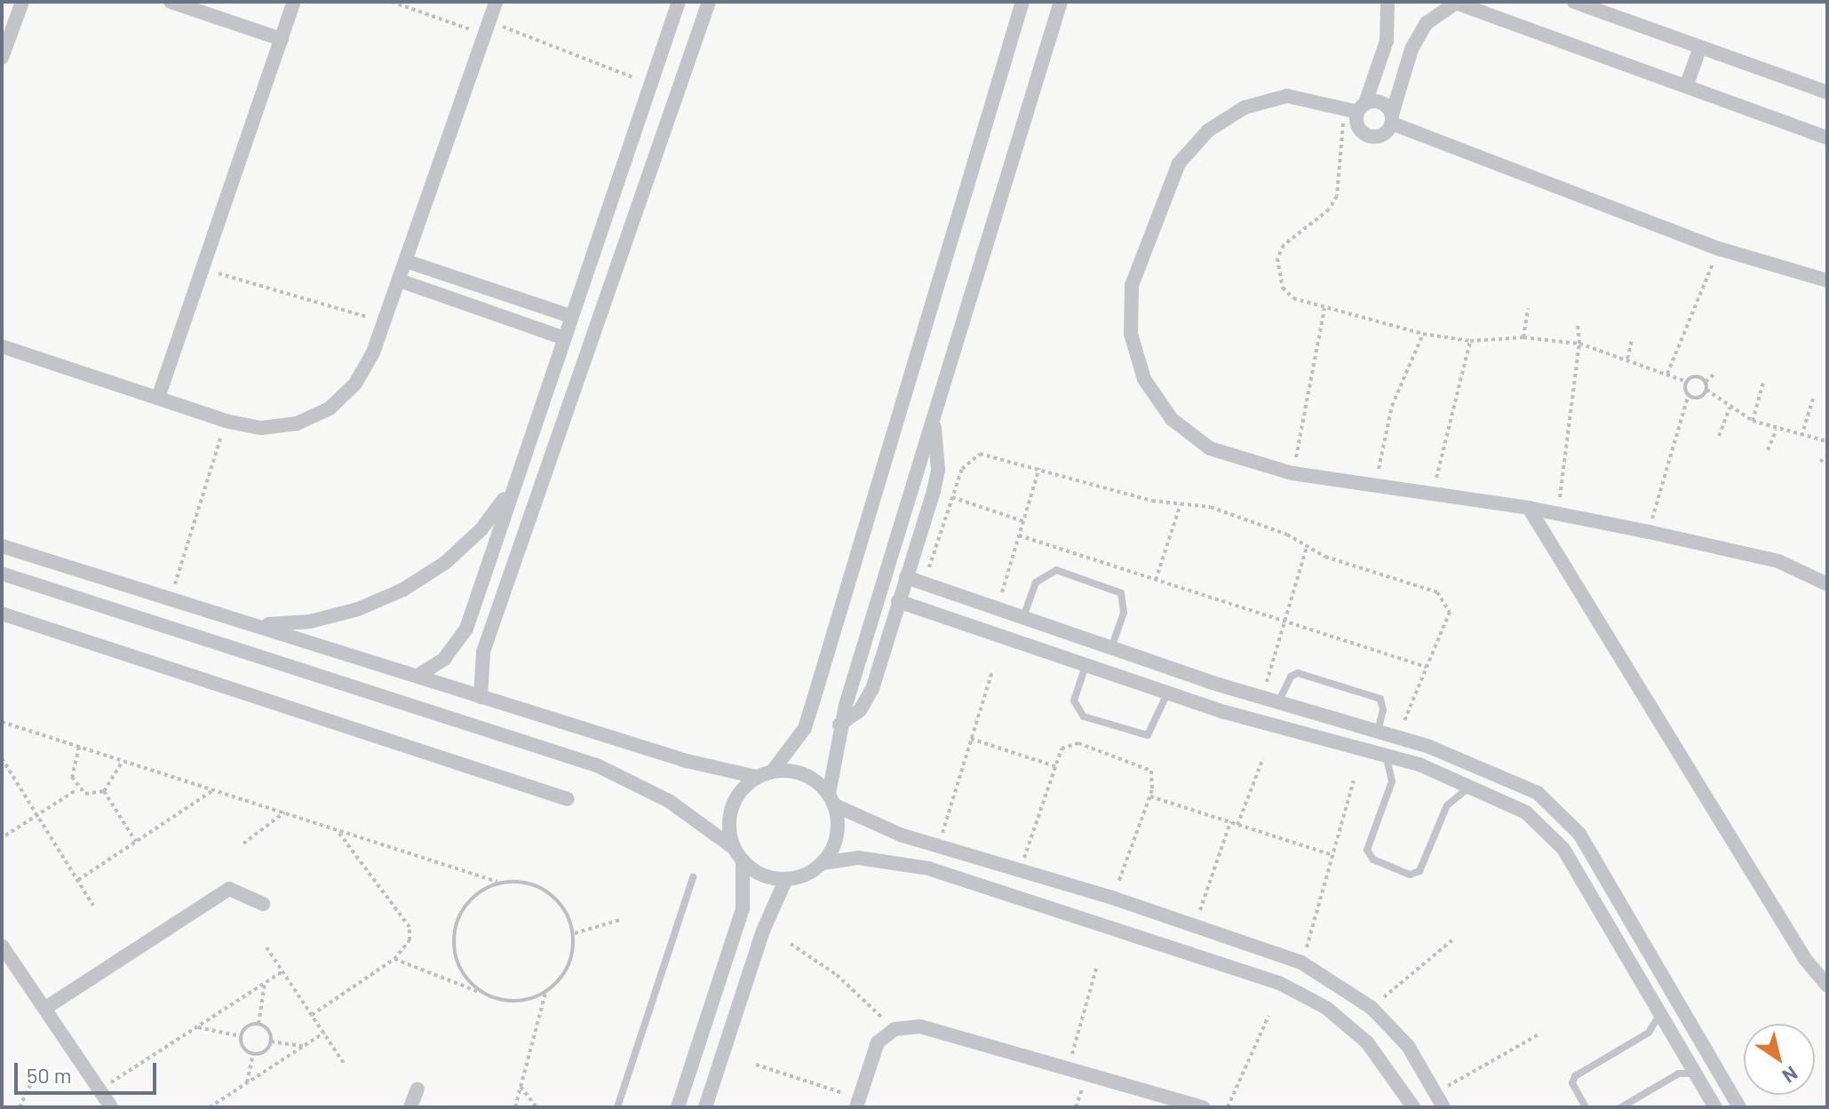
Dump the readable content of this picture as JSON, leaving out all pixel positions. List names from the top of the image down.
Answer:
{
  "scale_bar": "50 m",
  "north": "bottom right"
}
